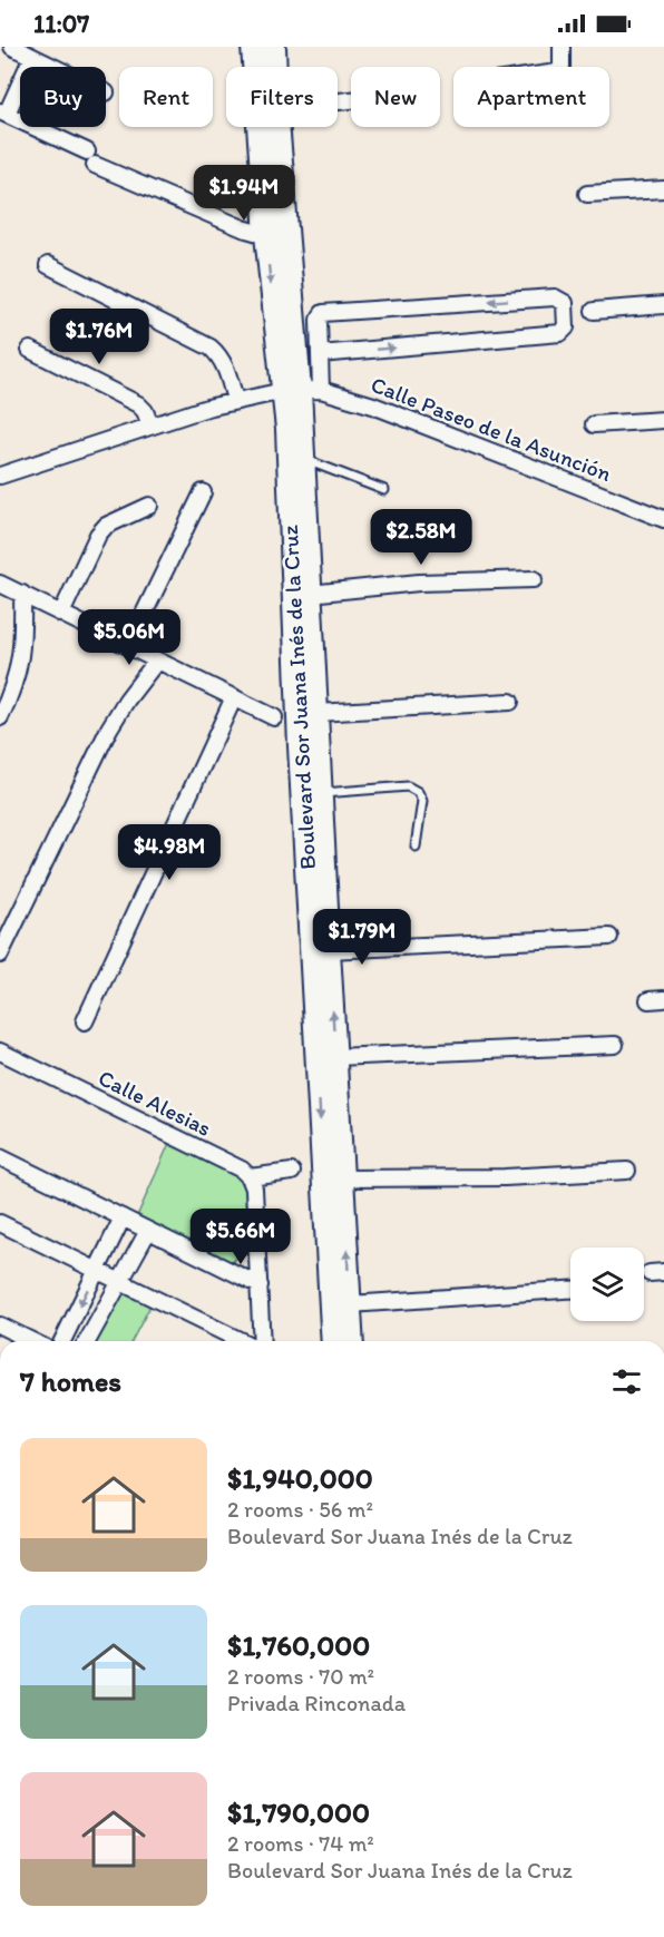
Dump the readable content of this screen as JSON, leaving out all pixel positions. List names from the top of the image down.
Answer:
{
  "streets": {
    "main road": ["Boulevard Sor Juana Inés de la Cruz"],
    "street": ["Calle Paseo de la Asunción", "Calle Alesias"]
  },
  "crossings": [
    ["Calle Paseo de la Asunción", "Boulevard Sor Juana Inés de la Cruz"]
  ],
  "page": {
    "status": "11:07",
    "chip": [
      "Buy",
      "Rent",
      "Filters",
      "New",
      "Apartment"
    ],
    "price": [
      "$1.94M",
      "$1.76M",
      "$2.58M",
      "$5.06M",
      "$4.98M",
      "$1.79M",
      "$5.66M"
    ],
    "heading": "7 homes",
    "list": [
      {
        "name": "$1,940,000",
        "note": "2 rooms · 56 m² · Boulevard Sor Juana Inés de la Cruz"
      },
      {
        "name": "$1,760,000",
        "note": "2 rooms · 70 m² · Privada Rinconada"
      },
      {
        "name": "$1,790,000",
        "note": "2 rooms · 74 m² · Boulevard Sor Juana Inés de la Cruz"
      }
    ]
  }
}
